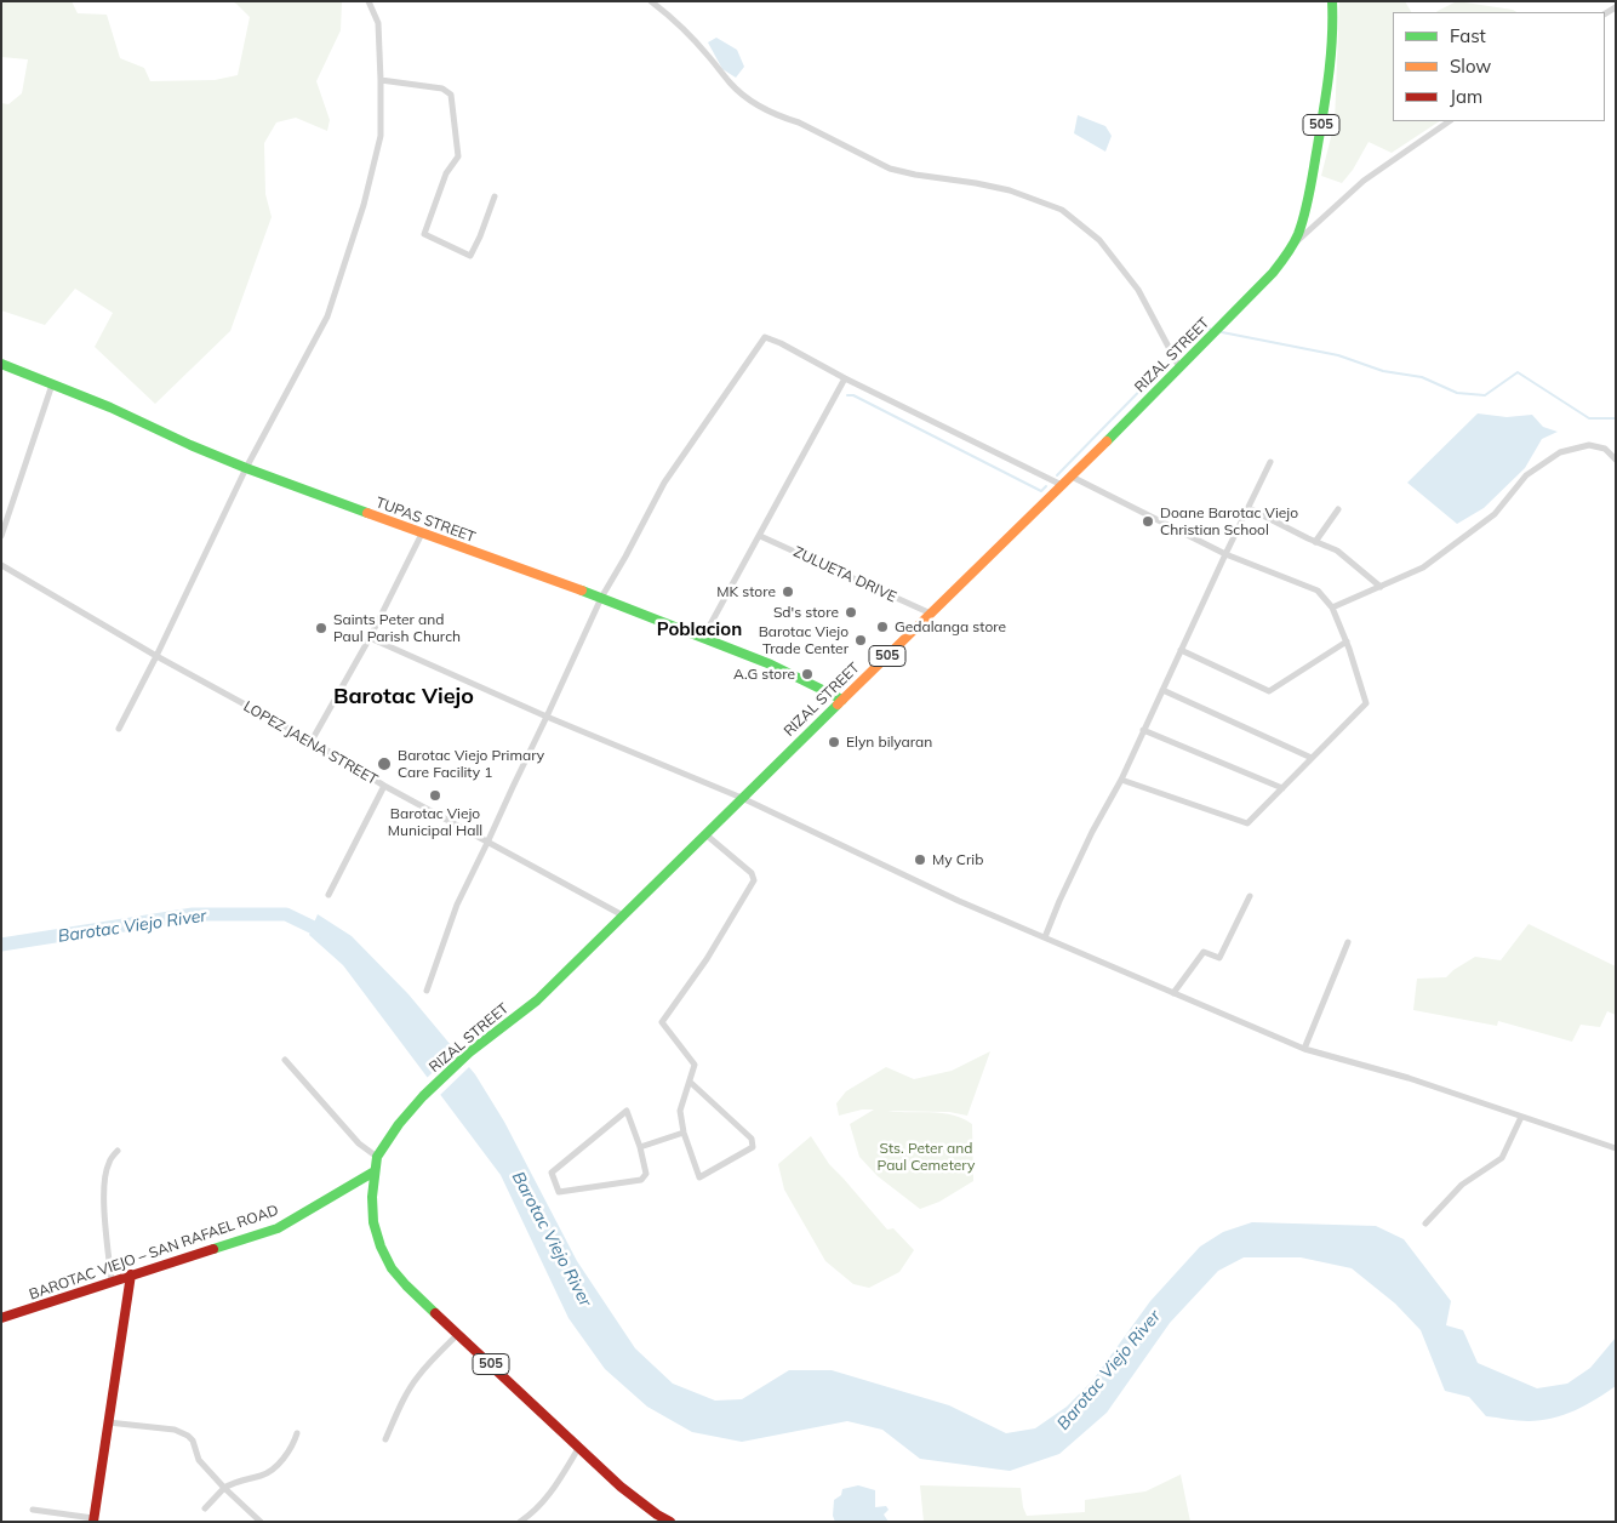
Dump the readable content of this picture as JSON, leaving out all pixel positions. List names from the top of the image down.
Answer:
{
  "streets": {
    "main road": [
      "505",
      "RIZAL STREET",
      "TUPAS STREET",
      "BAROTAC VIEJO – SAN RAFAEL ROAD"
    ],
    "street": ["ZULUETA DRIVE", "LOPEZ JAENA STREET"]
  },
  "crossings": [
    ["505", "RIZAL STREET"],
    ["505", "BAROTAC VIEJO – SAN RAFAEL ROAD"],
    ["RIZAL STREET", "TUPAS STREET"],
    ["RIZAL STREET", "ZULUETA DRIVE"],
    ["RIZAL STREET", "LOPEZ JAENA STREET"],
    ["RIZAL STREET", "BAROTAC VIEJO – SAN RAFAEL ROAD"]
  ],
  "districts": ["Poblacion", "Barotac Viejo"],
  "water": ["Barotac Viejo River"],
  "parks": ["Sts. Peter and Paul Cemetery"],
  "places": [
    "Doane Barotac Viejo Christian School",
    "MK store",
    "Sd's store",
    "Gedalanga store",
    "Saints Peter and Paul Parish Church",
    "Barotac Viejo Trade Center",
    "A.G store",
    "Elyn bilyaran",
    "Barotac Viejo Primary Care Facility 1",
    "Barotac Viejo Municipal Hall",
    "My Crib"
  ],
  "legend": ["Fast", "Slow", "Jam"]
}
